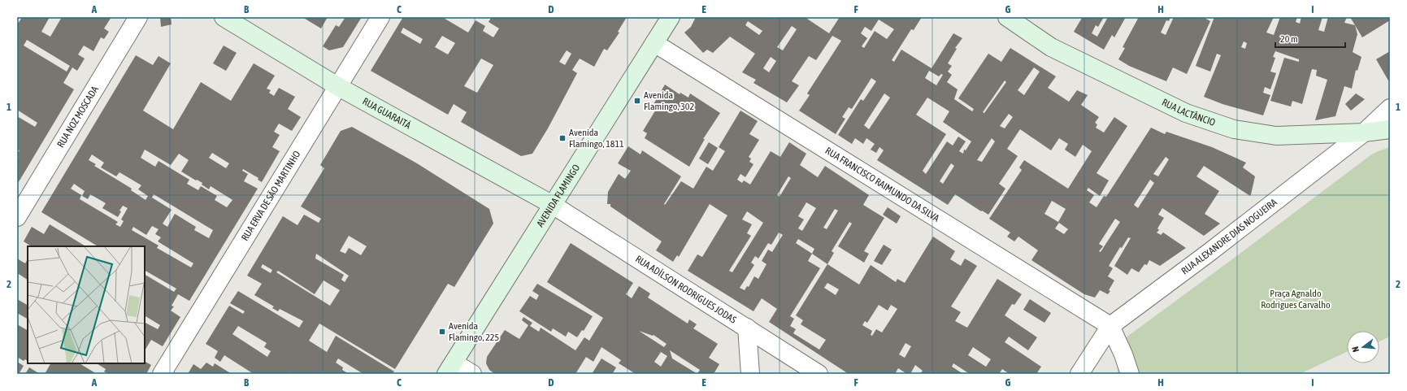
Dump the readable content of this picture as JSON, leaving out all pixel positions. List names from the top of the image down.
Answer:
{
  "streets": {
    "street": [
      "RUA LACTÂNCIO",
      "RUA GUARAITÁ",
      "RUA NOZ MOSCADA",
      "RUA FRANCISCO RAIMUNDO DA SILVA",
      "RUA ERVA DE SÃO MARTINHO",
      "AVENIDA FLAMINGO",
      "RUA ALEXANDRE DIAS NOGUEIRA",
      "RUA ADÍLSON RODRIGUES JODAS"
    ]
  },
  "crossings": [
    ["RUA LACTÂNCIO", "RUA ALEXANDRE DIAS NOGUEIRA"],
    ["RUA GUARAITÁ", "RUA ERVA DE SÃO MARTINHO"],
    ["RUA GUARAITÁ", "AVENIDA FLAMINGO"],
    ["RUA GUARAITÁ", "RUA ADÍLSON RODRIGUES JODAS"],
    ["RUA FRANCISCO RAIMUNDO DA SILVA", "AVENIDA FLAMINGO"],
    ["RUA FRANCISCO RAIMUNDO DA SILVA", "RUA ALEXANDRE DIAS NOGUEIRA"],
    ["AVENIDA FLAMINGO", "RUA ADÍLSON RODRIGUES JODAS"]
  ],
  "parks": ["Praça Agnaldo Rodrigues Carvalho"],
  "places": {
    "transit": ["Avenida Flamingo, 302", "Avenida Flamingo, 1811", "Avenida Flamingo, 225"]
  },
  "scale_bar": "20 m",
  "north": "left",
  "grid": {
    "columns": [
      "A",
      "B",
      "C",
      "D",
      "E",
      "F",
      "G",
      "H",
      "I"
    ],
    "rows": ["1", "2"]
  }
}
